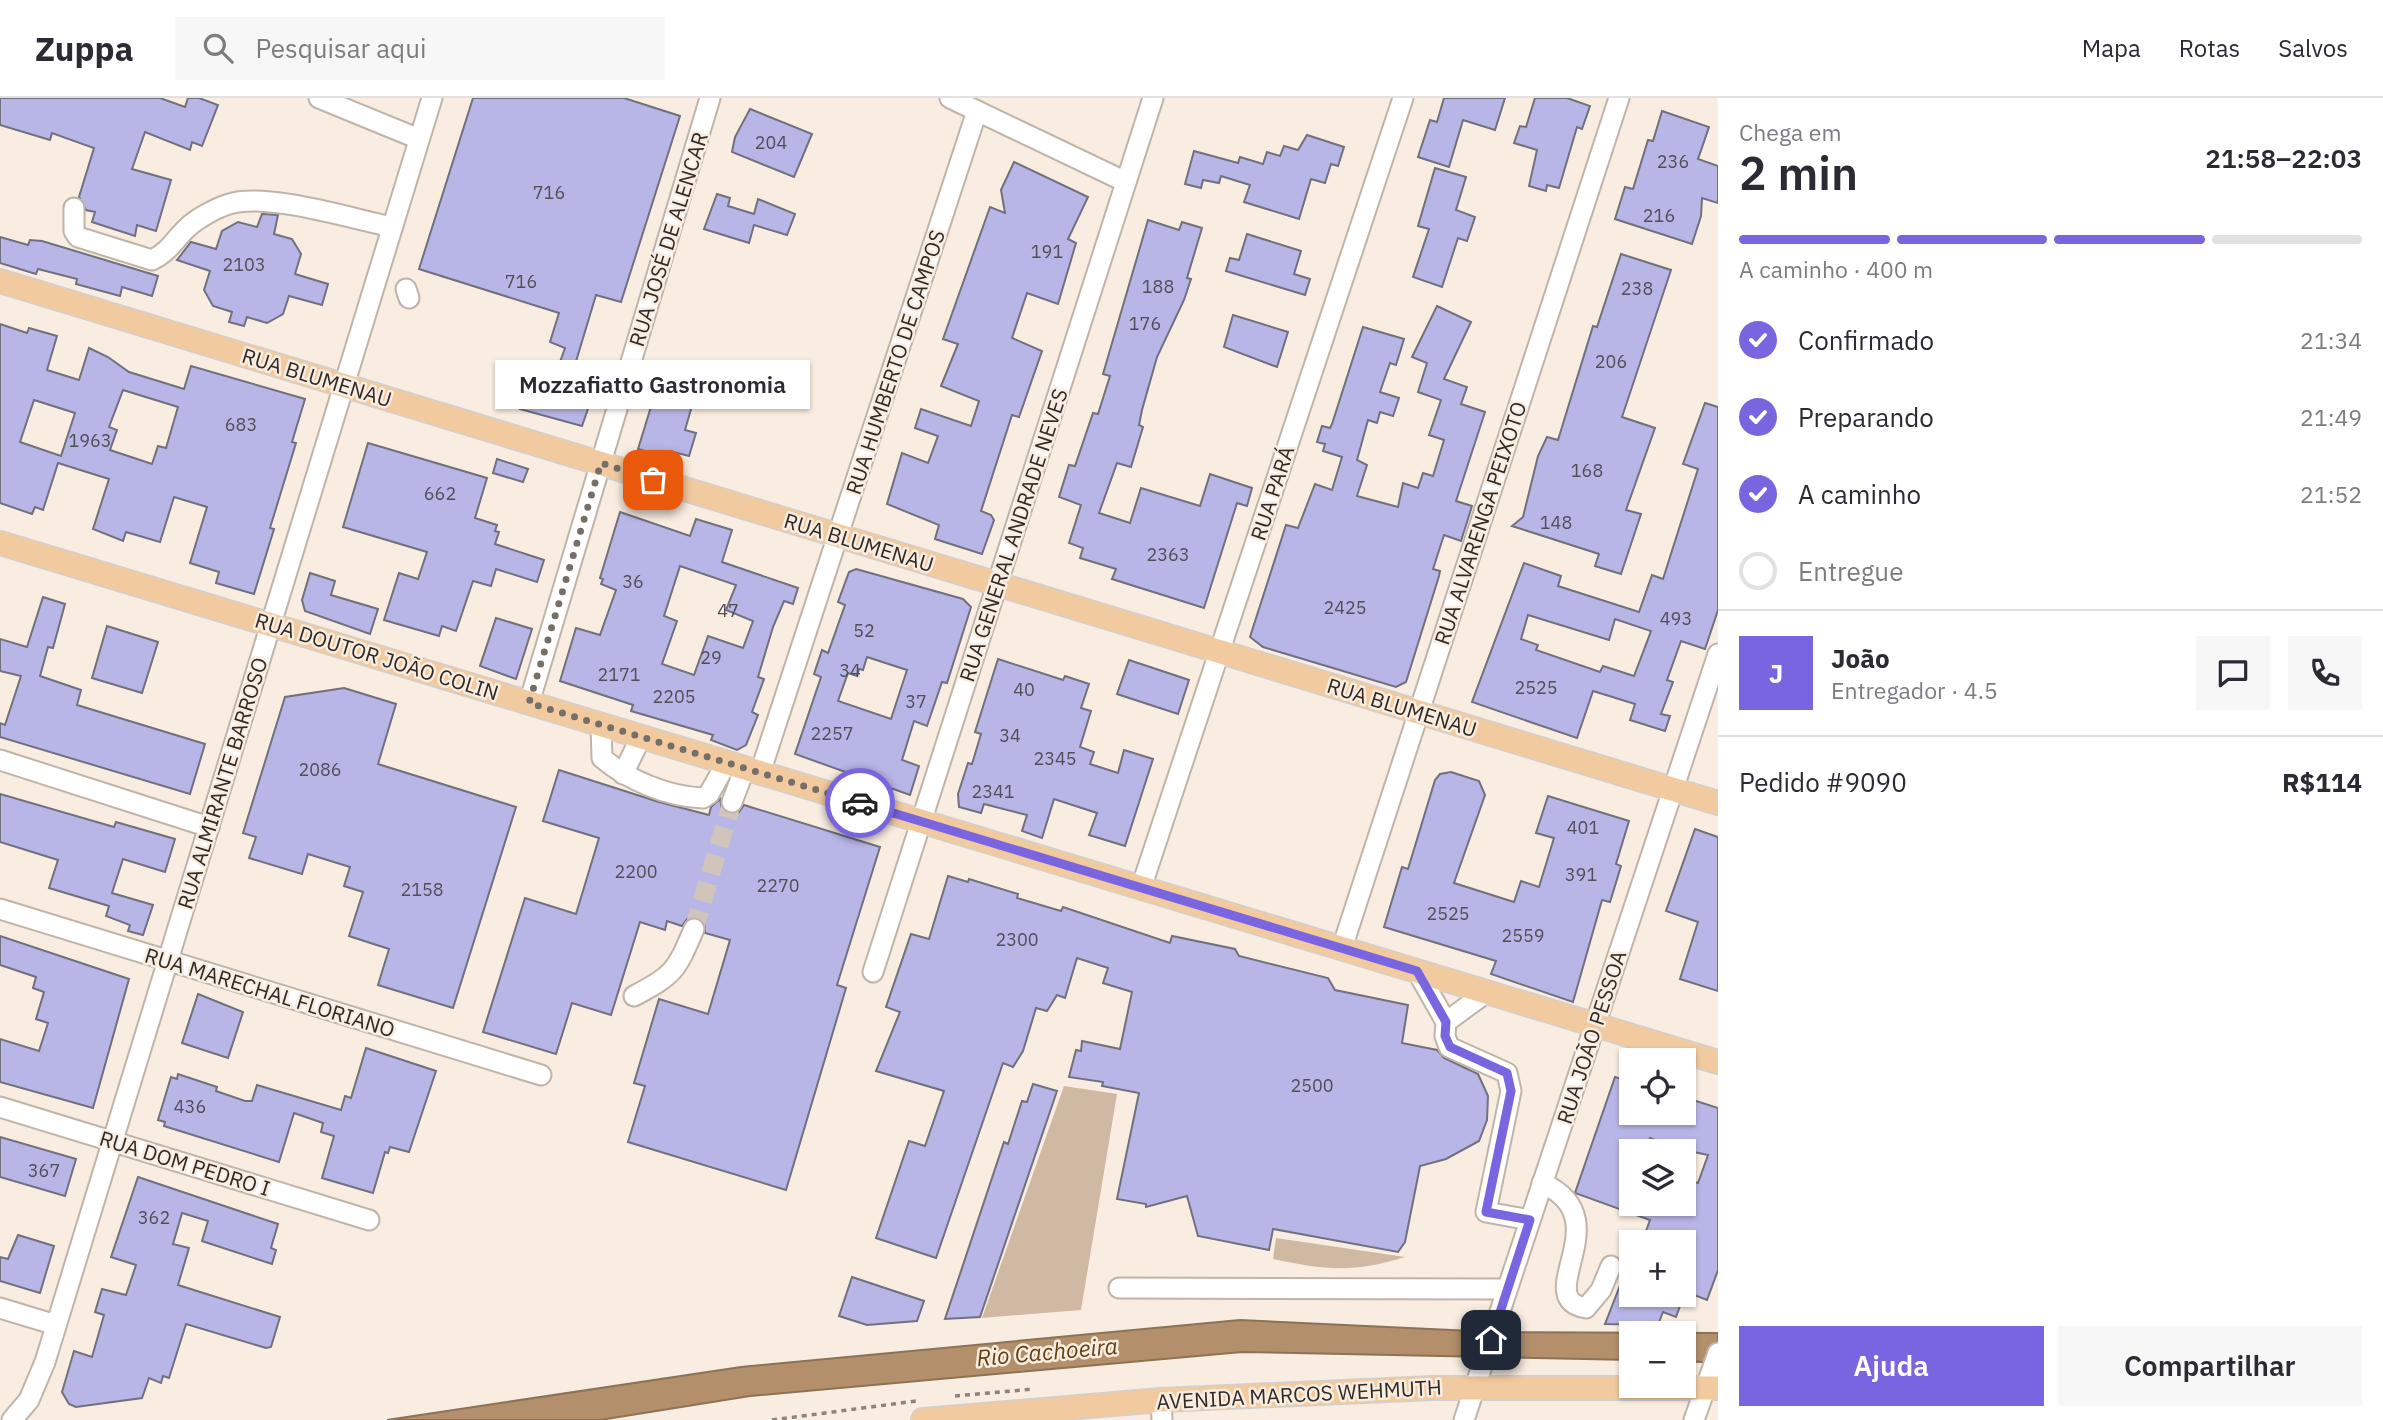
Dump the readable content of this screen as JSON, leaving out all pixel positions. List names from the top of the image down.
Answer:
{
  "streets": {
    "main road": ["RUA BLUMENAU", "RUA DOUTOR JOÃO COLIN", "AVENIDA MARCOS WEHMUTH"],
    "street": [
      "RUA JOSÉ DE ALENCAR",
      "RUA HUMBERTO DE CAMPOS",
      "RUA PARÁ",
      "RUA ALVARENGA PEIXOTO",
      "RUA GENERAL ANDRADE NEVES",
      "RUA ALMIRANTE BARROSO",
      "RUA MARECHAL FLORIANO",
      "RUA JOÃO PESSOA",
      "RUA DOM PEDRO I"
    ]
  },
  "crossings": [
    ["RUA JOSÉ DE ALENCAR", "RUA BLUMENAU"],
    ["RUA JOSÉ DE ALENCAR", "RUA DOUTOR JOÃO COLIN"],
    ["RUA HUMBERTO DE CAMPOS", "RUA BLUMENAU"],
    ["RUA HUMBERTO DE CAMPOS", "RUA DOUTOR JOÃO COLIN"],
    ["RUA BLUMENAU", "RUA PARÁ"],
    ["RUA BLUMENAU", "RUA ALVARENGA PEIXOTO"],
    ["RUA BLUMENAU", "RUA GENERAL ANDRADE NEVES"],
    ["RUA BLUMENAU", "RUA ALMIRANTE BARROSO"],
    ["RUA BLUMENAU", "RUA JOÃO PESSOA"],
    ["RUA PARÁ", "RUA DOUTOR JOÃO COLIN"],
    ["RUA ALVARENGA PEIXOTO", "RUA DOUTOR JOÃO COLIN"],
    ["RUA GENERAL ANDRADE NEVES", "RUA DOUTOR JOÃO COLIN"],
    ["RUA DOUTOR JOÃO COLIN", "RUA ALMIRANTE BARROSO"],
    ["RUA DOUTOR JOÃO COLIN", "RUA JOÃO PESSOA"],
    ["RUA ALMIRANTE BARROSO", "RUA MARECHAL FLORIANO"],
    ["RUA ALMIRANTE BARROSO", "RUA DOM PEDRO I"],
    ["RUA JOÃO PESSOA", "AVENIDA MARCOS WEHMUTH"]
  ],
  "water": ["Rio Cachoeira"],
  "places": ["Mozzafiatto Gastronomia"],
  "house_numbers": [
    "204",
    "236",
    "716",
    "216",
    "191",
    "2103",
    "716",
    "188",
    "238",
    "176",
    "206",
    "683",
    "1963",
    "168",
    "662",
    "148",
    "2363",
    "36",
    "2425",
    "47",
    "493",
    "52",
    "29",
    "34",
    "2171",
    "2525",
    "40",
    "2205",
    "37",
    "2257",
    "34",
    "2345",
    "2086",
    "2341",
    "401",
    "2200",
    "391",
    "2270",
    "2158",
    "2525",
    "2559",
    "2300",
    "2500",
    "436",
    "367",
    "362"
  ],
  "page": {
    "header": "Zuppa",
    "search": "Pesquisar aqui",
    "nav": ["Mapa", "Rotas", "Salvos"],
    "heading": ["2 min", "Chega em", "21:58–22:03"],
    "panel": [
      "João",
      "Entregador · 4.5",
      "Pedido #9090",
      "R$114"
    ],
    "bar": "A caminho · 400 m",
    "list": [
      ["Confirmado", "21:34"],
      ["Preparando", "21:49"],
      ["A caminho", "21:52"],
      "Entregue"
    ],
    "bubble": "Mozzafiatto Gastronomia",
    "round": "J",
    "map_buttons": ["+", "−"],
    "buttons": ["Ajuda", "Compartilhar"]
  }
}
